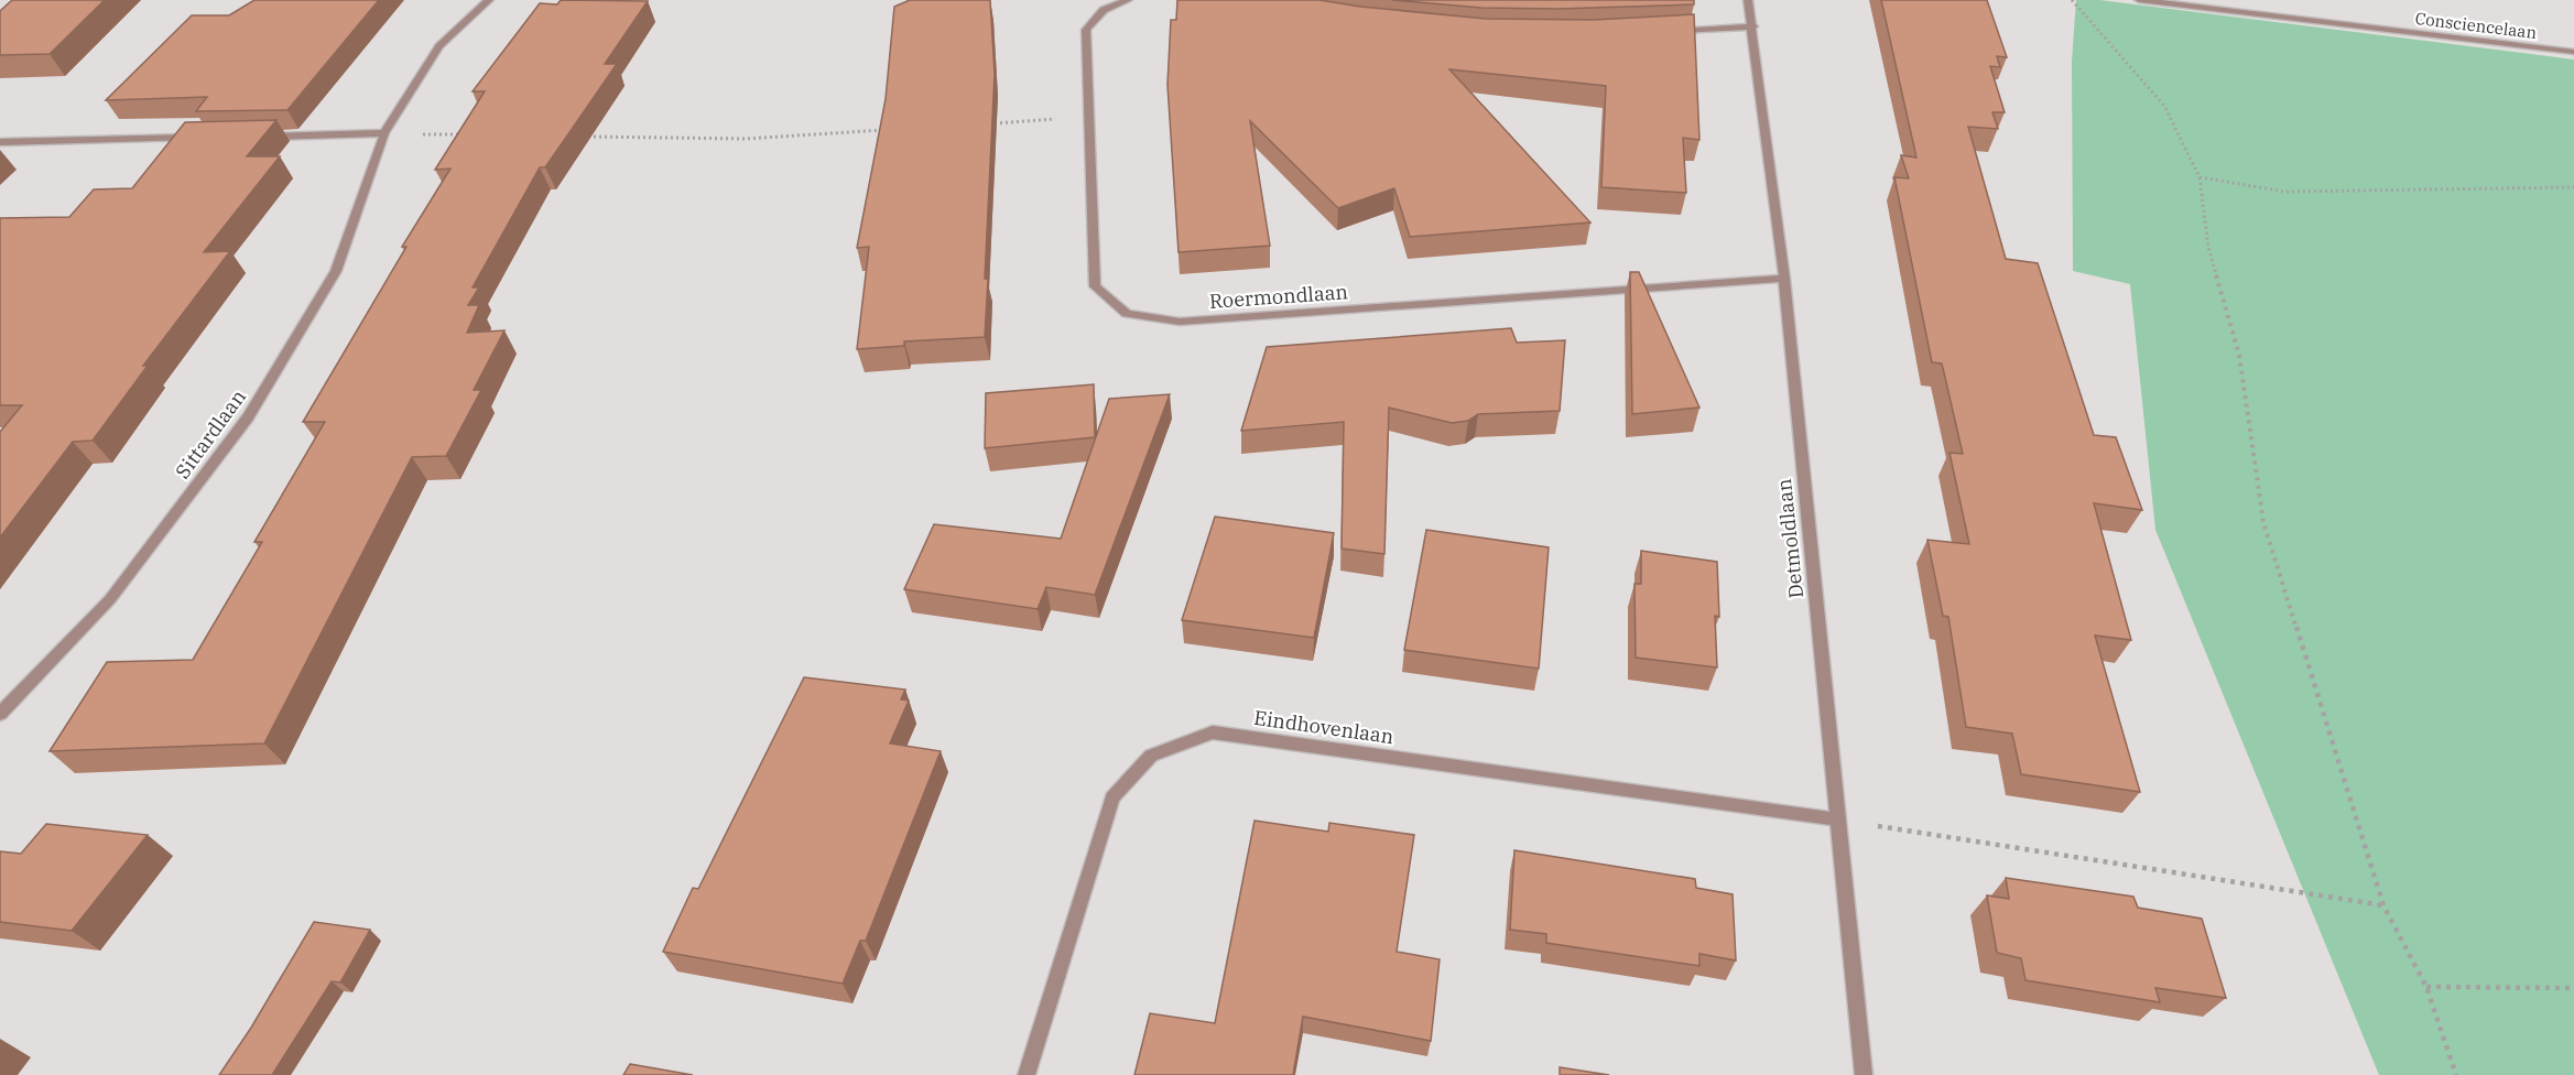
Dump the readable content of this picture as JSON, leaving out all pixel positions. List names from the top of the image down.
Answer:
{
  "streets": {
    "street": [
      "Consciencelaan",
      "Roermondlaan",
      "Sittardlaan",
      "Detmoldlaan",
      "Eindhovenlaan"
    ]
  },
  "crossings": [
    ["Roermondlaan", "Detmoldlaan"],
    ["Detmoldlaan", "Eindhovenlaan"]
  ]
}
